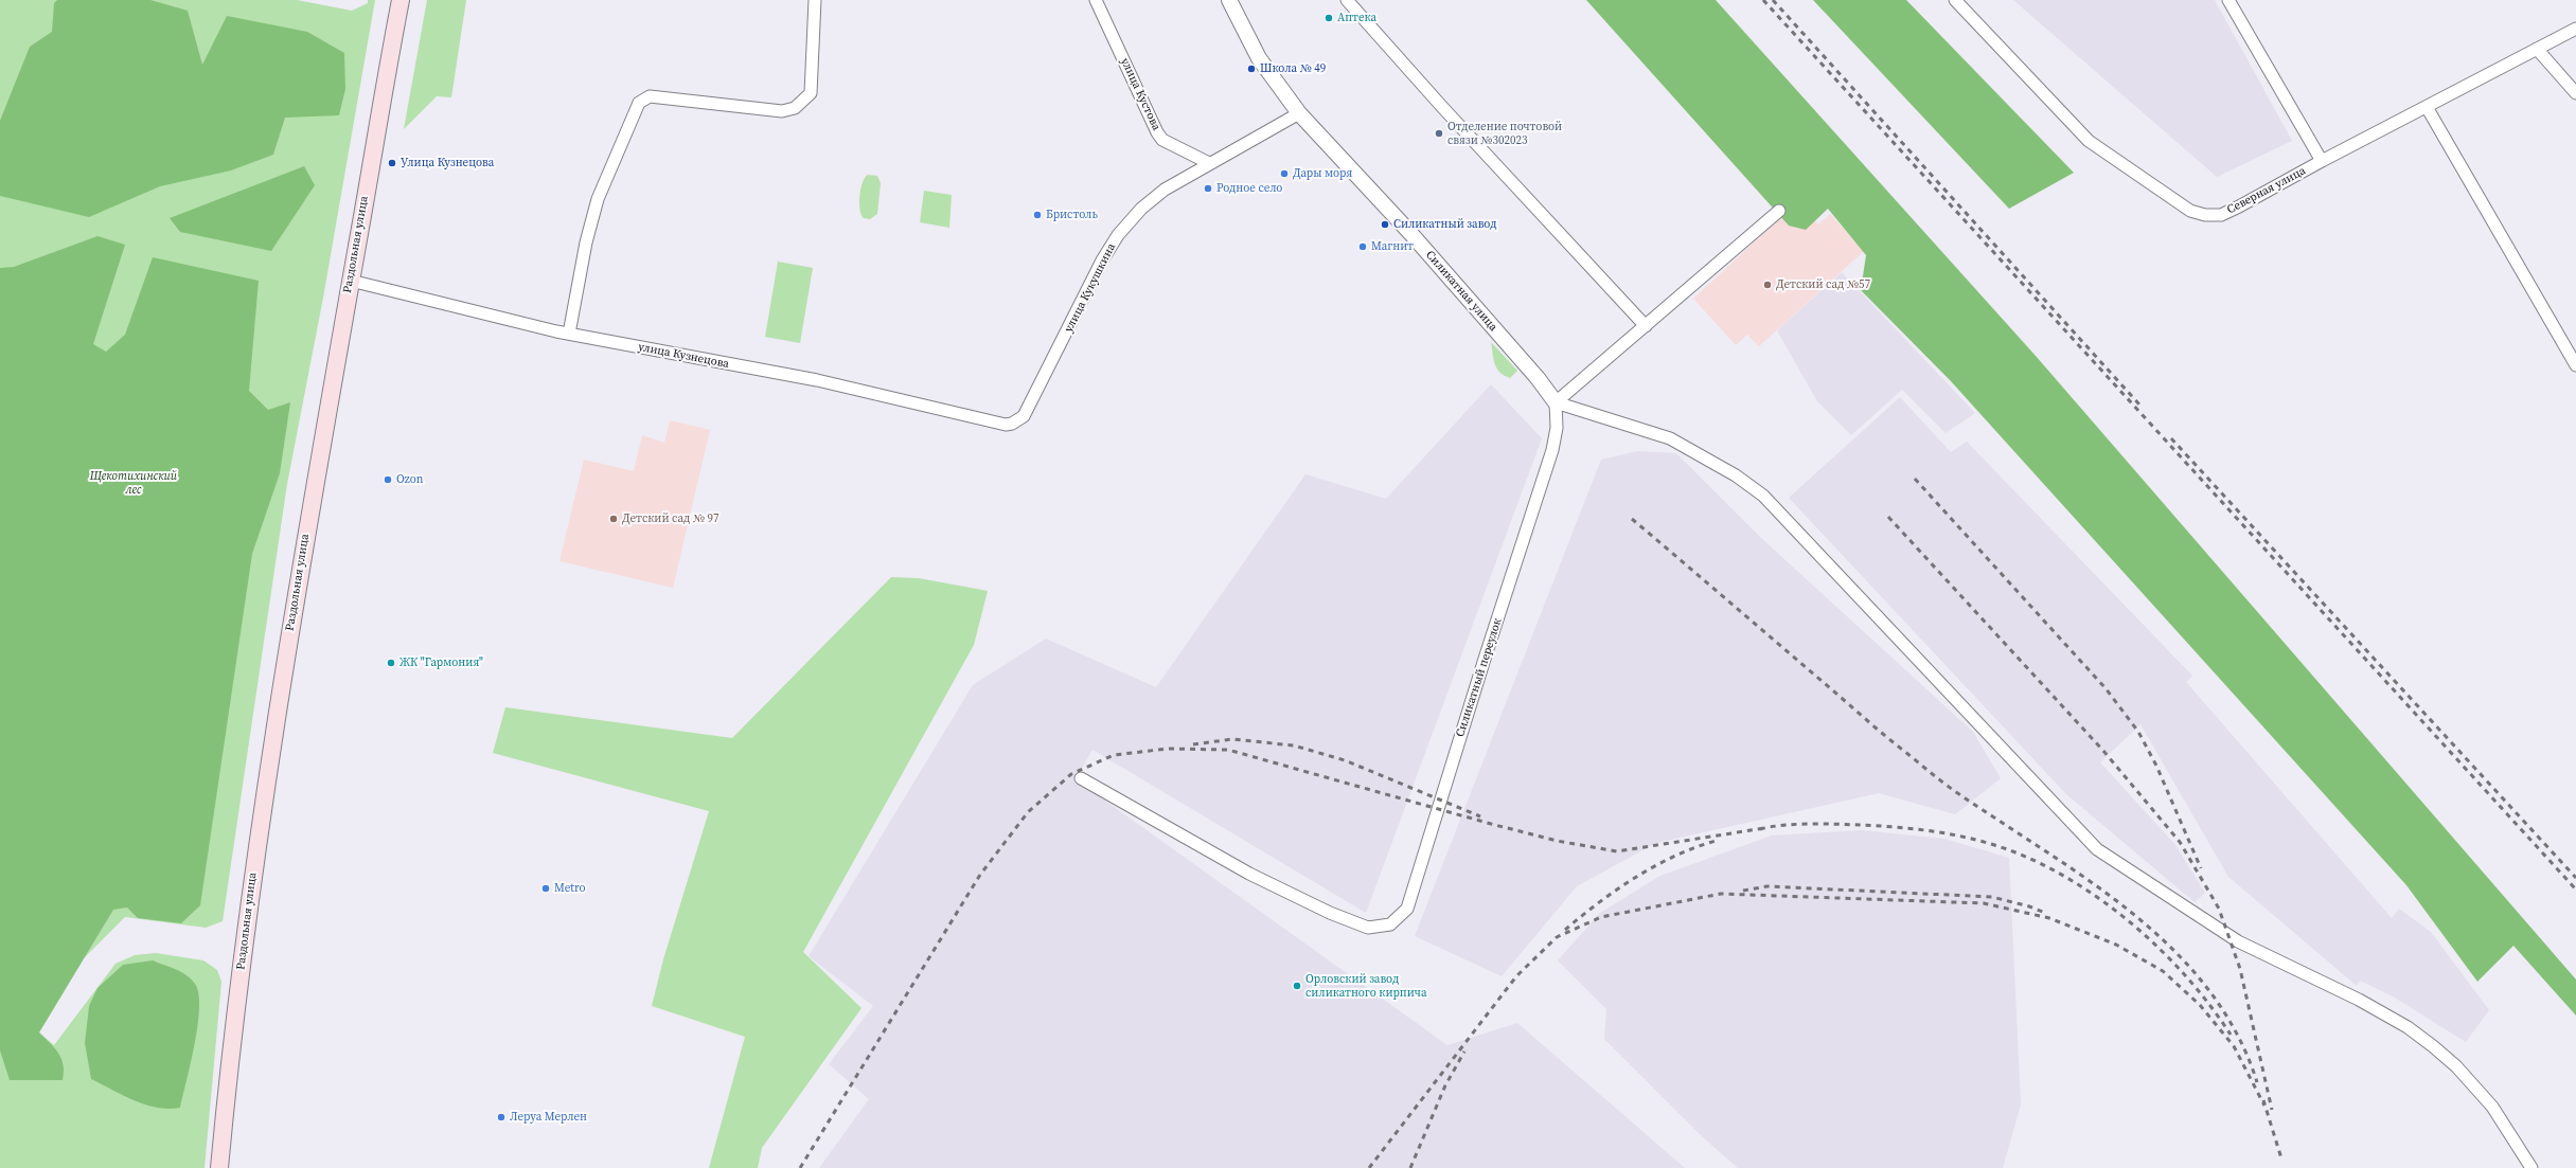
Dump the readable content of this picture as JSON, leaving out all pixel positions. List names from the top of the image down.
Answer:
{
  "streets": {
    "main road": ["Раздольная улица"],
    "street": [
      "улица Кустова",
      "Северная улица",
      "улица Кукушкина",
      "Силикатная улица",
      "улица Кузнецова",
      "Силикатный переулок"
    ]
  },
  "crossings": [
    ["улица Кустова", "улица Кукушкина"],
    ["Раздольная улица", "улица Кузнецова"],
    ["улица Кукушкина", "Силикатная улица"],
    ["улица Кукушкина", "улица Кузнецова"],
    ["Силикатная улица", "Силикатный переулок"]
  ],
  "parks": ["Щекотихинский лес"],
  "places": [
    "Аптека",
    "Школа № 49",
    "Отделение почтовой связи №302023",
    "Улица Кузнецова",
    "Дары моря",
    "Родное село",
    "Бристоль",
    "Силикатный завод",
    "Магнит",
    "Детский сад №57",
    "Ozon",
    "Детский сад № 97",
    "ЖК \"Гармония\"",
    "Metro",
    "Орловский завод силикатного кирпича",
    "Леруа Мерлен"
  ]
}
